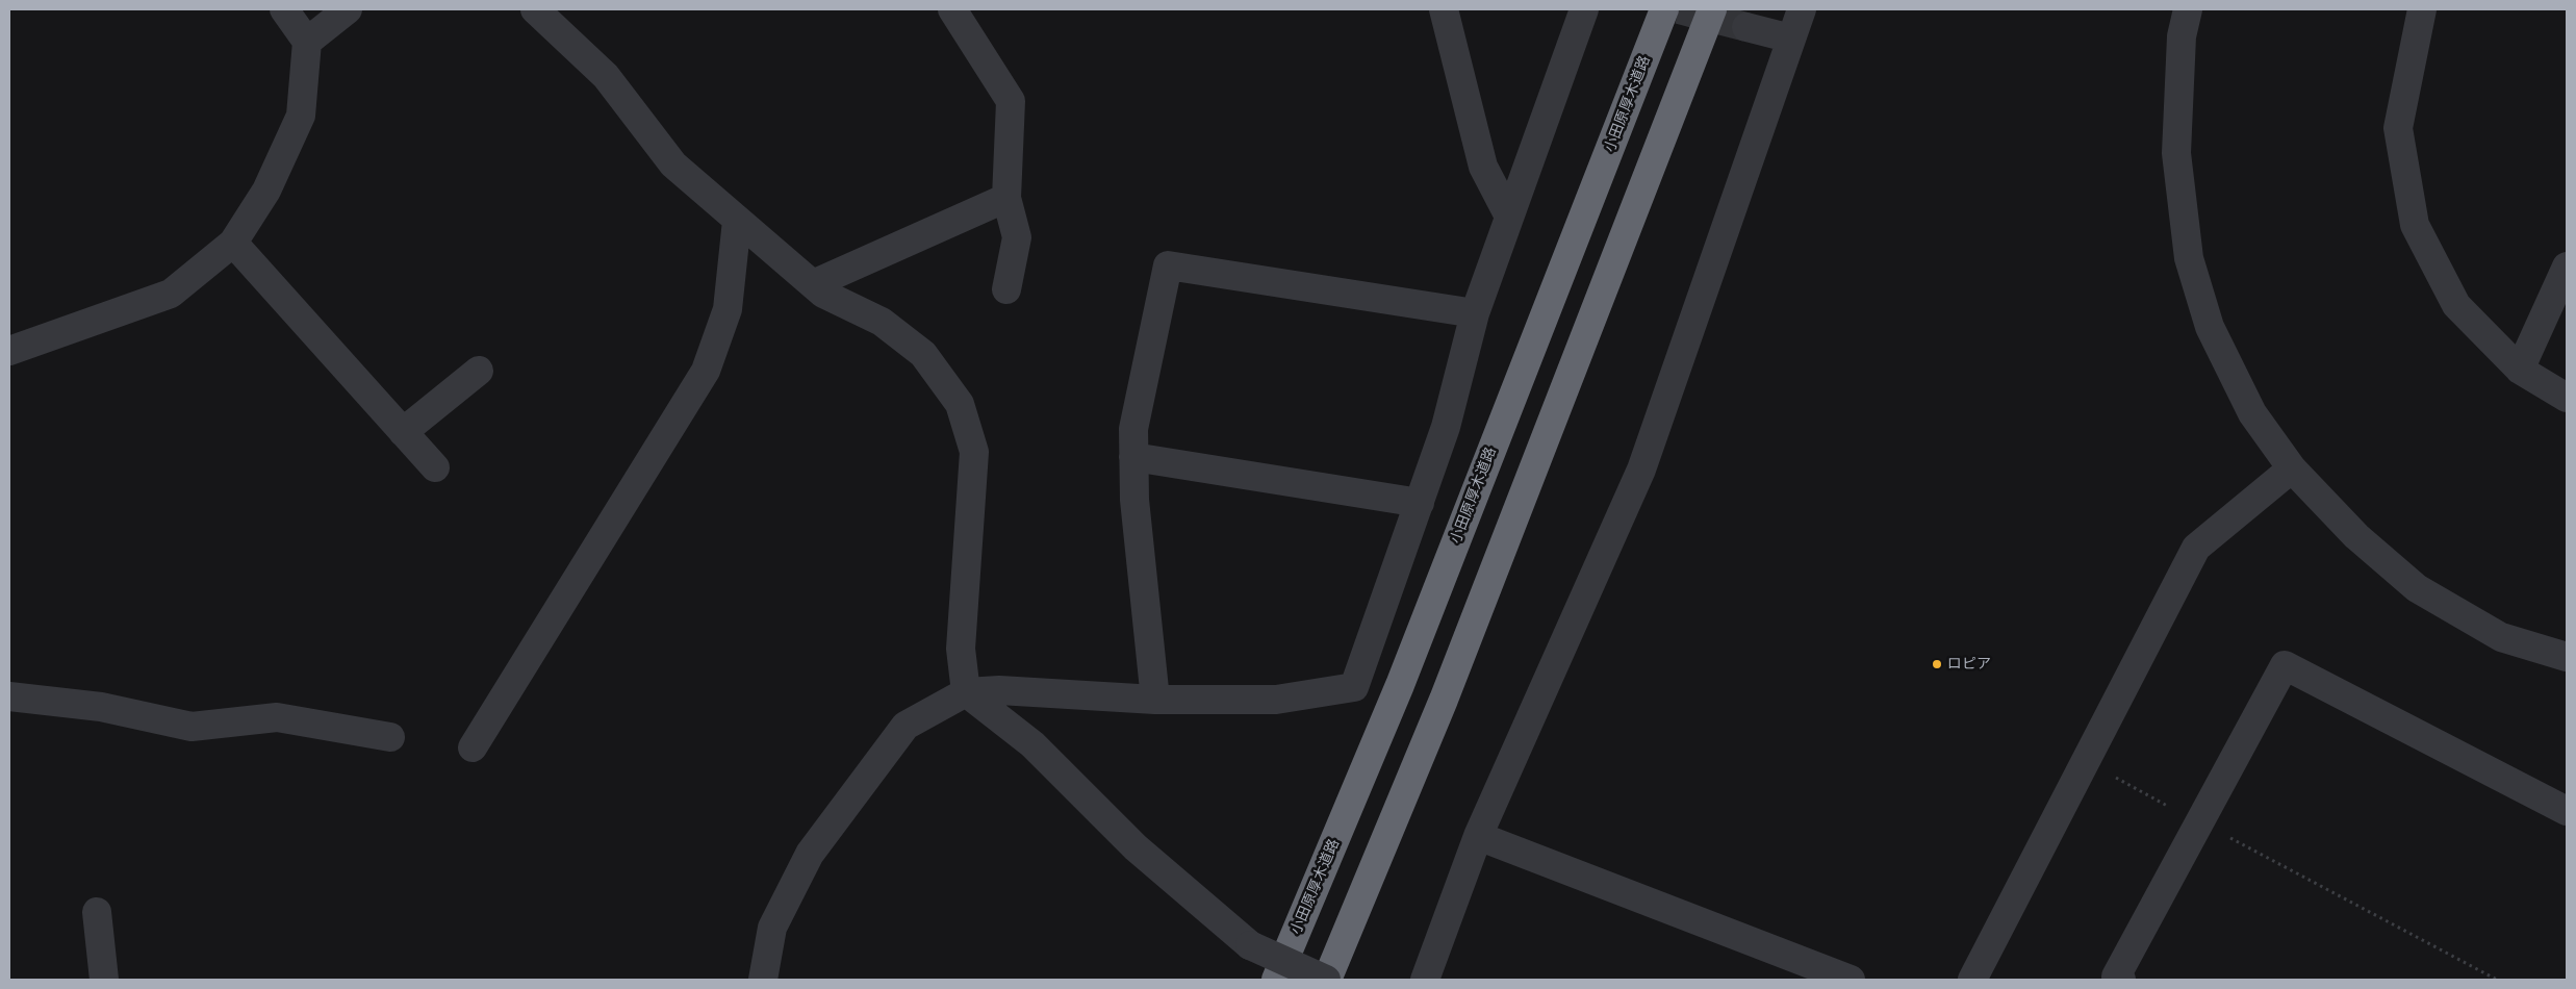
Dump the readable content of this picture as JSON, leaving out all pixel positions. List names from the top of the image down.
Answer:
{
  "streets": {
    "highway": ["小田原厚木道路"]
  },
  "places": ["ロピア"]
}
